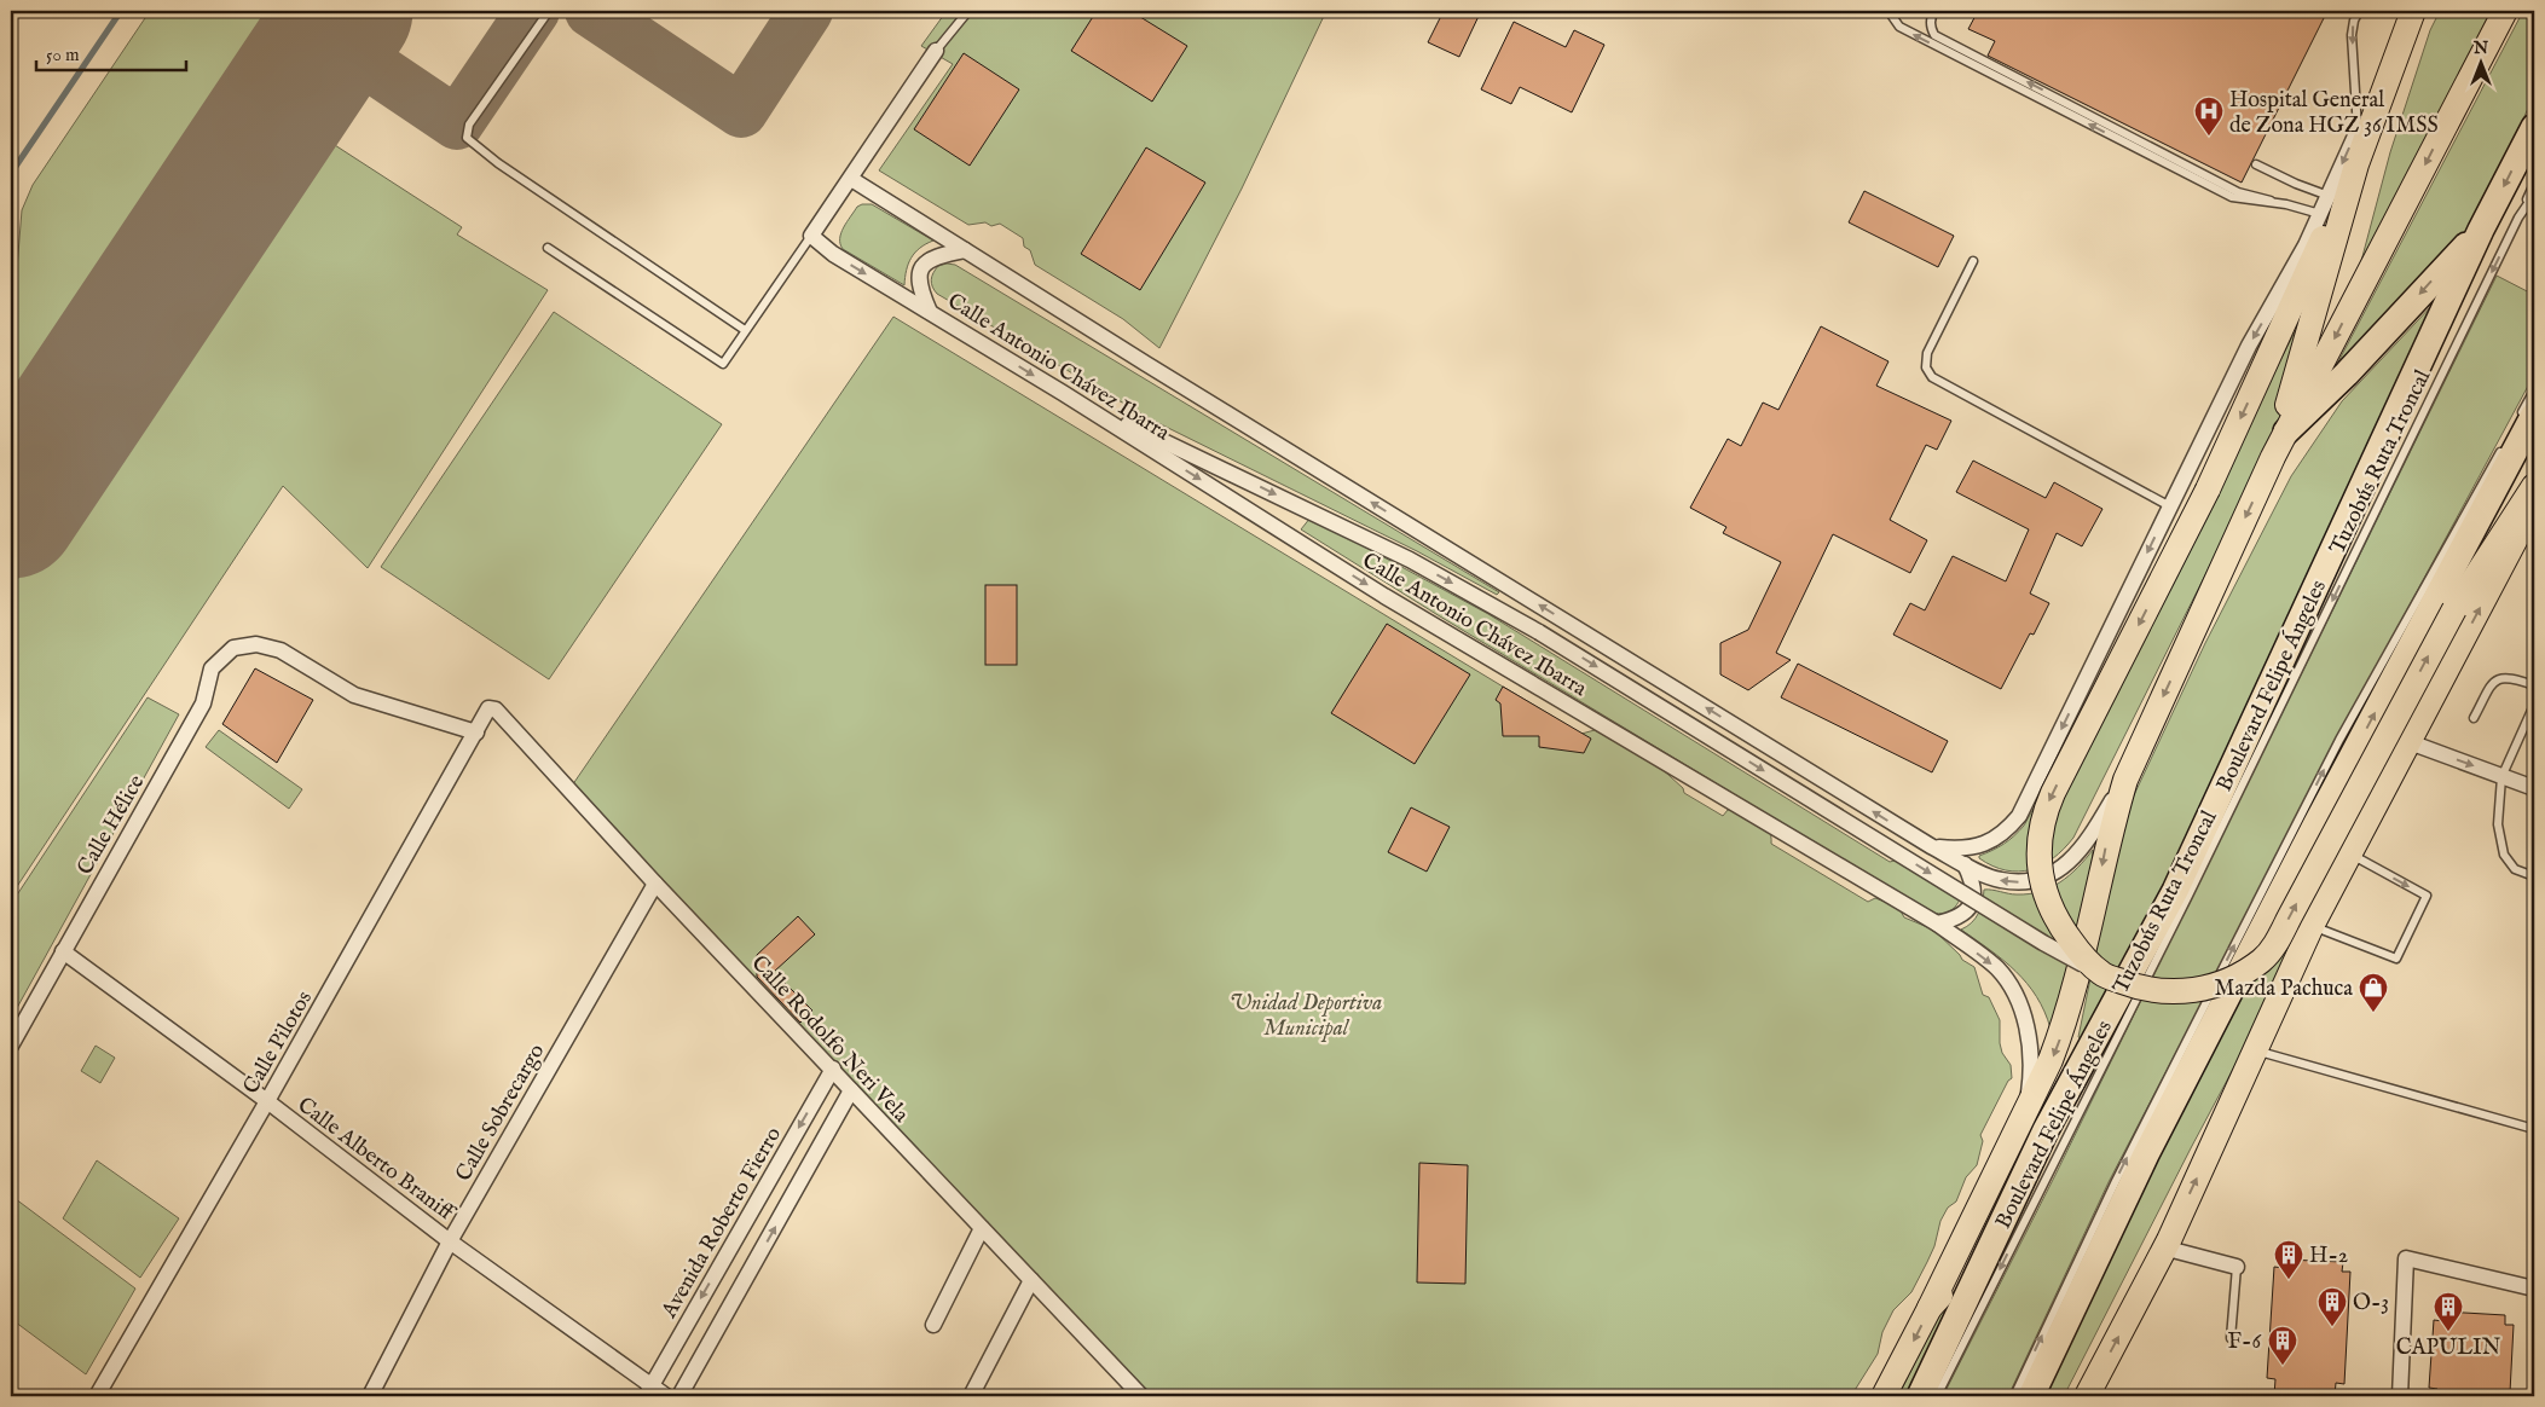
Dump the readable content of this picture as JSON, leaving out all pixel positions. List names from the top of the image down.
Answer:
{
  "streets": {
    "highway": ["Boulevard Felipe Ángeles"],
    "street": [
      "Calle Antonio Chávez Ibarra",
      "Calle Hélice",
      "Calle Rodolfo Neri Vela",
      "Calle Pilotos",
      "Calle Sobrecargo",
      "Calle Alberto Braniff",
      "Avenida Roberto Fierro"
    ],
    "lane": ["Tuzobús Ruta Troncal"]
  },
  "crossings": [
    ["Calle Hélice", "Calle Pilotos"],
    ["Calle Hélice", "Calle Alberto Braniff"],
    ["Calle Rodolfo Neri Vela", "Calle Pilotos"],
    ["Calle Rodolfo Neri Vela", "Calle Sobrecargo"],
    ["Calle Rodolfo Neri Vela", "Avenida Roberto Fierro"],
    ["Calle Pilotos", "Calle Alberto Braniff"],
    ["Calle Sobrecargo", "Calle Alberto Braniff"],
    ["Calle Alberto Braniff", "Avenida Roberto Fierro"]
  ],
  "parks": ["Unidad Deportiva Municipal"],
  "places": {
    "hospital": ["Hospital General de Zona HGZ 36 IMSS"],
    "shop": ["Mazda Pachuca"],
    "building": [
      "H-2",
      "O-3",
      "CAPULIN",
      "F-6"
    ]
  },
  "scale_bar": "50 m",
  "north": "top"
}
